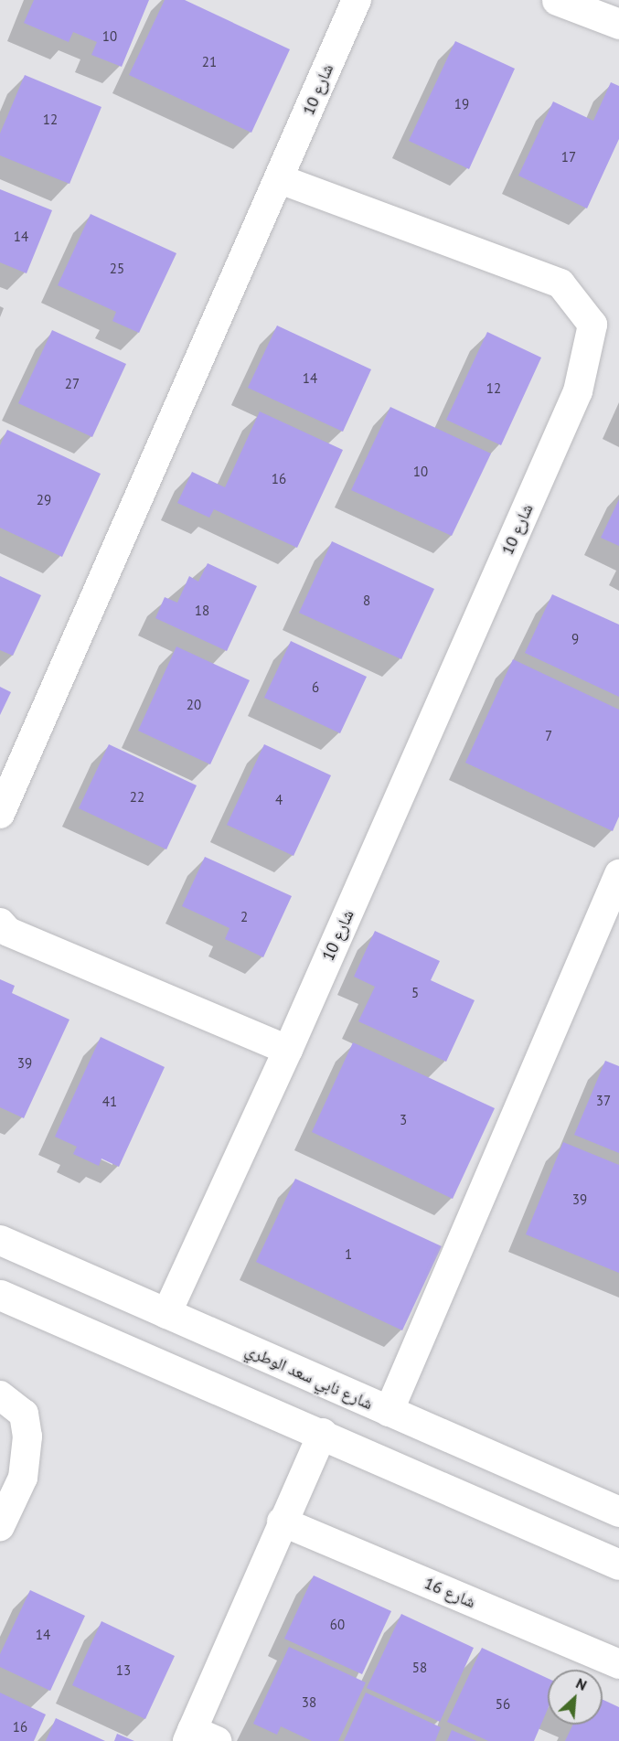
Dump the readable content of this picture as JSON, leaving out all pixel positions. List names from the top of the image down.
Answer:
{
  "streets": {
    "street": ["شارع 10", "شارع نابي سعد الوطري", "شارع 16"]
  },
  "crossings": [
    ["شارع 10", "شارع نابي سعد الوطري"]
  ],
  "house_numbers": [
    "10",
    "21",
    "19",
    "12",
    "17",
    "14",
    "25",
    "14",
    "27",
    "12",
    "10",
    "16",
    "29",
    "8",
    "18",
    "9",
    "6",
    "20",
    "7",
    "22",
    "4",
    "2",
    "5",
    "39",
    "37",
    "41",
    "3",
    "39",
    "1",
    "60",
    "14",
    "58",
    "13",
    "38",
    "56",
    "16"
  ],
  "north": "top right"
}
